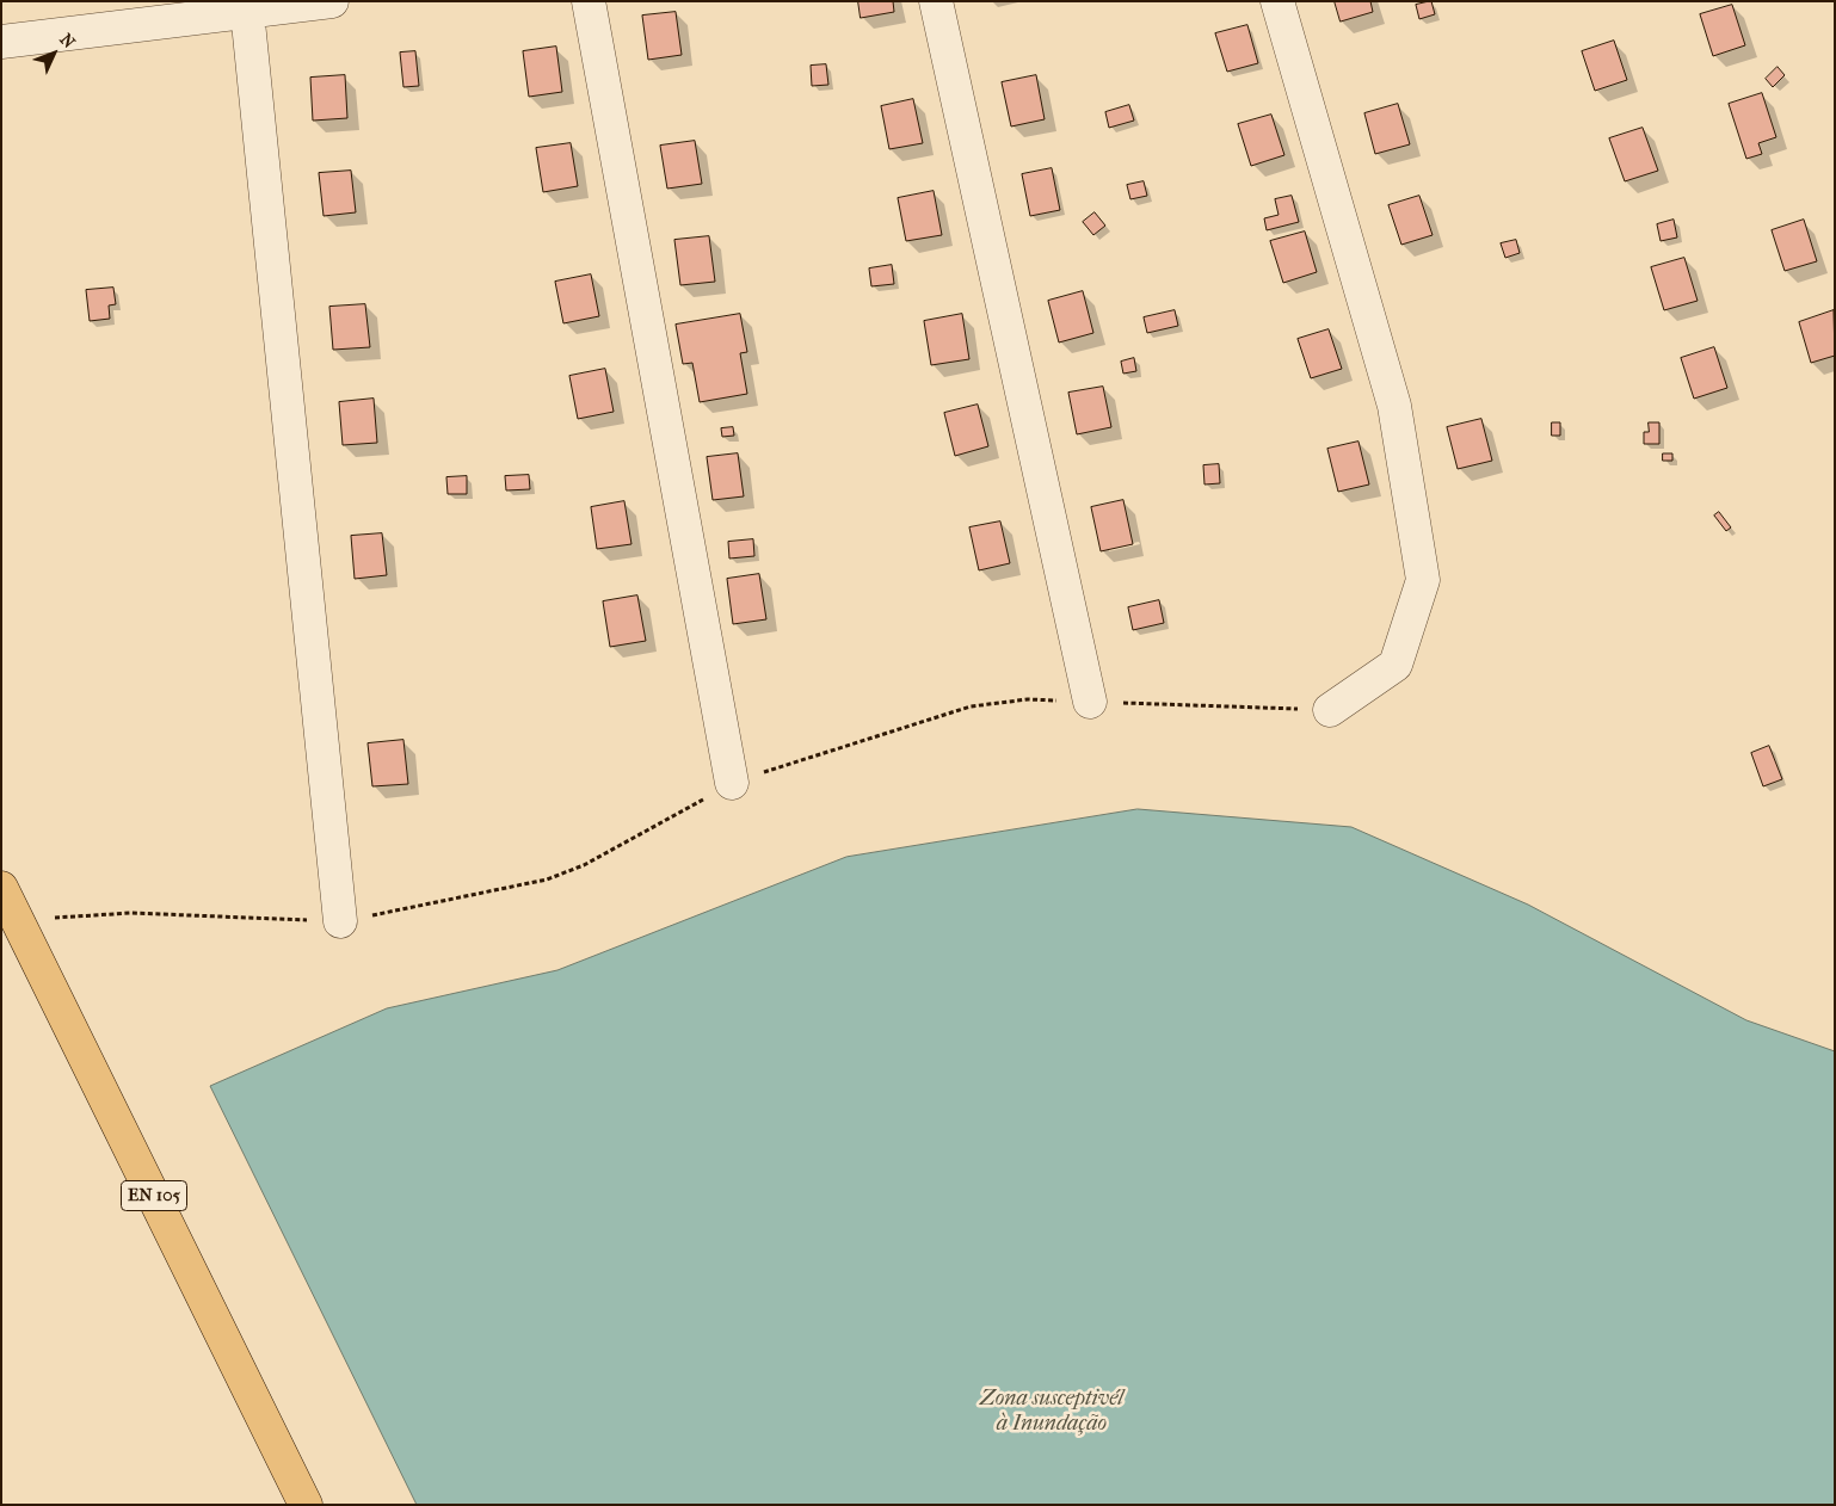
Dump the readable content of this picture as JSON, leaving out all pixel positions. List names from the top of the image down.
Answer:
{
  "streets": {
    "main road": ["EN 105"]
  },
  "water": ["Zona susceptivél à Inundação"],
  "north": "top right"
}
